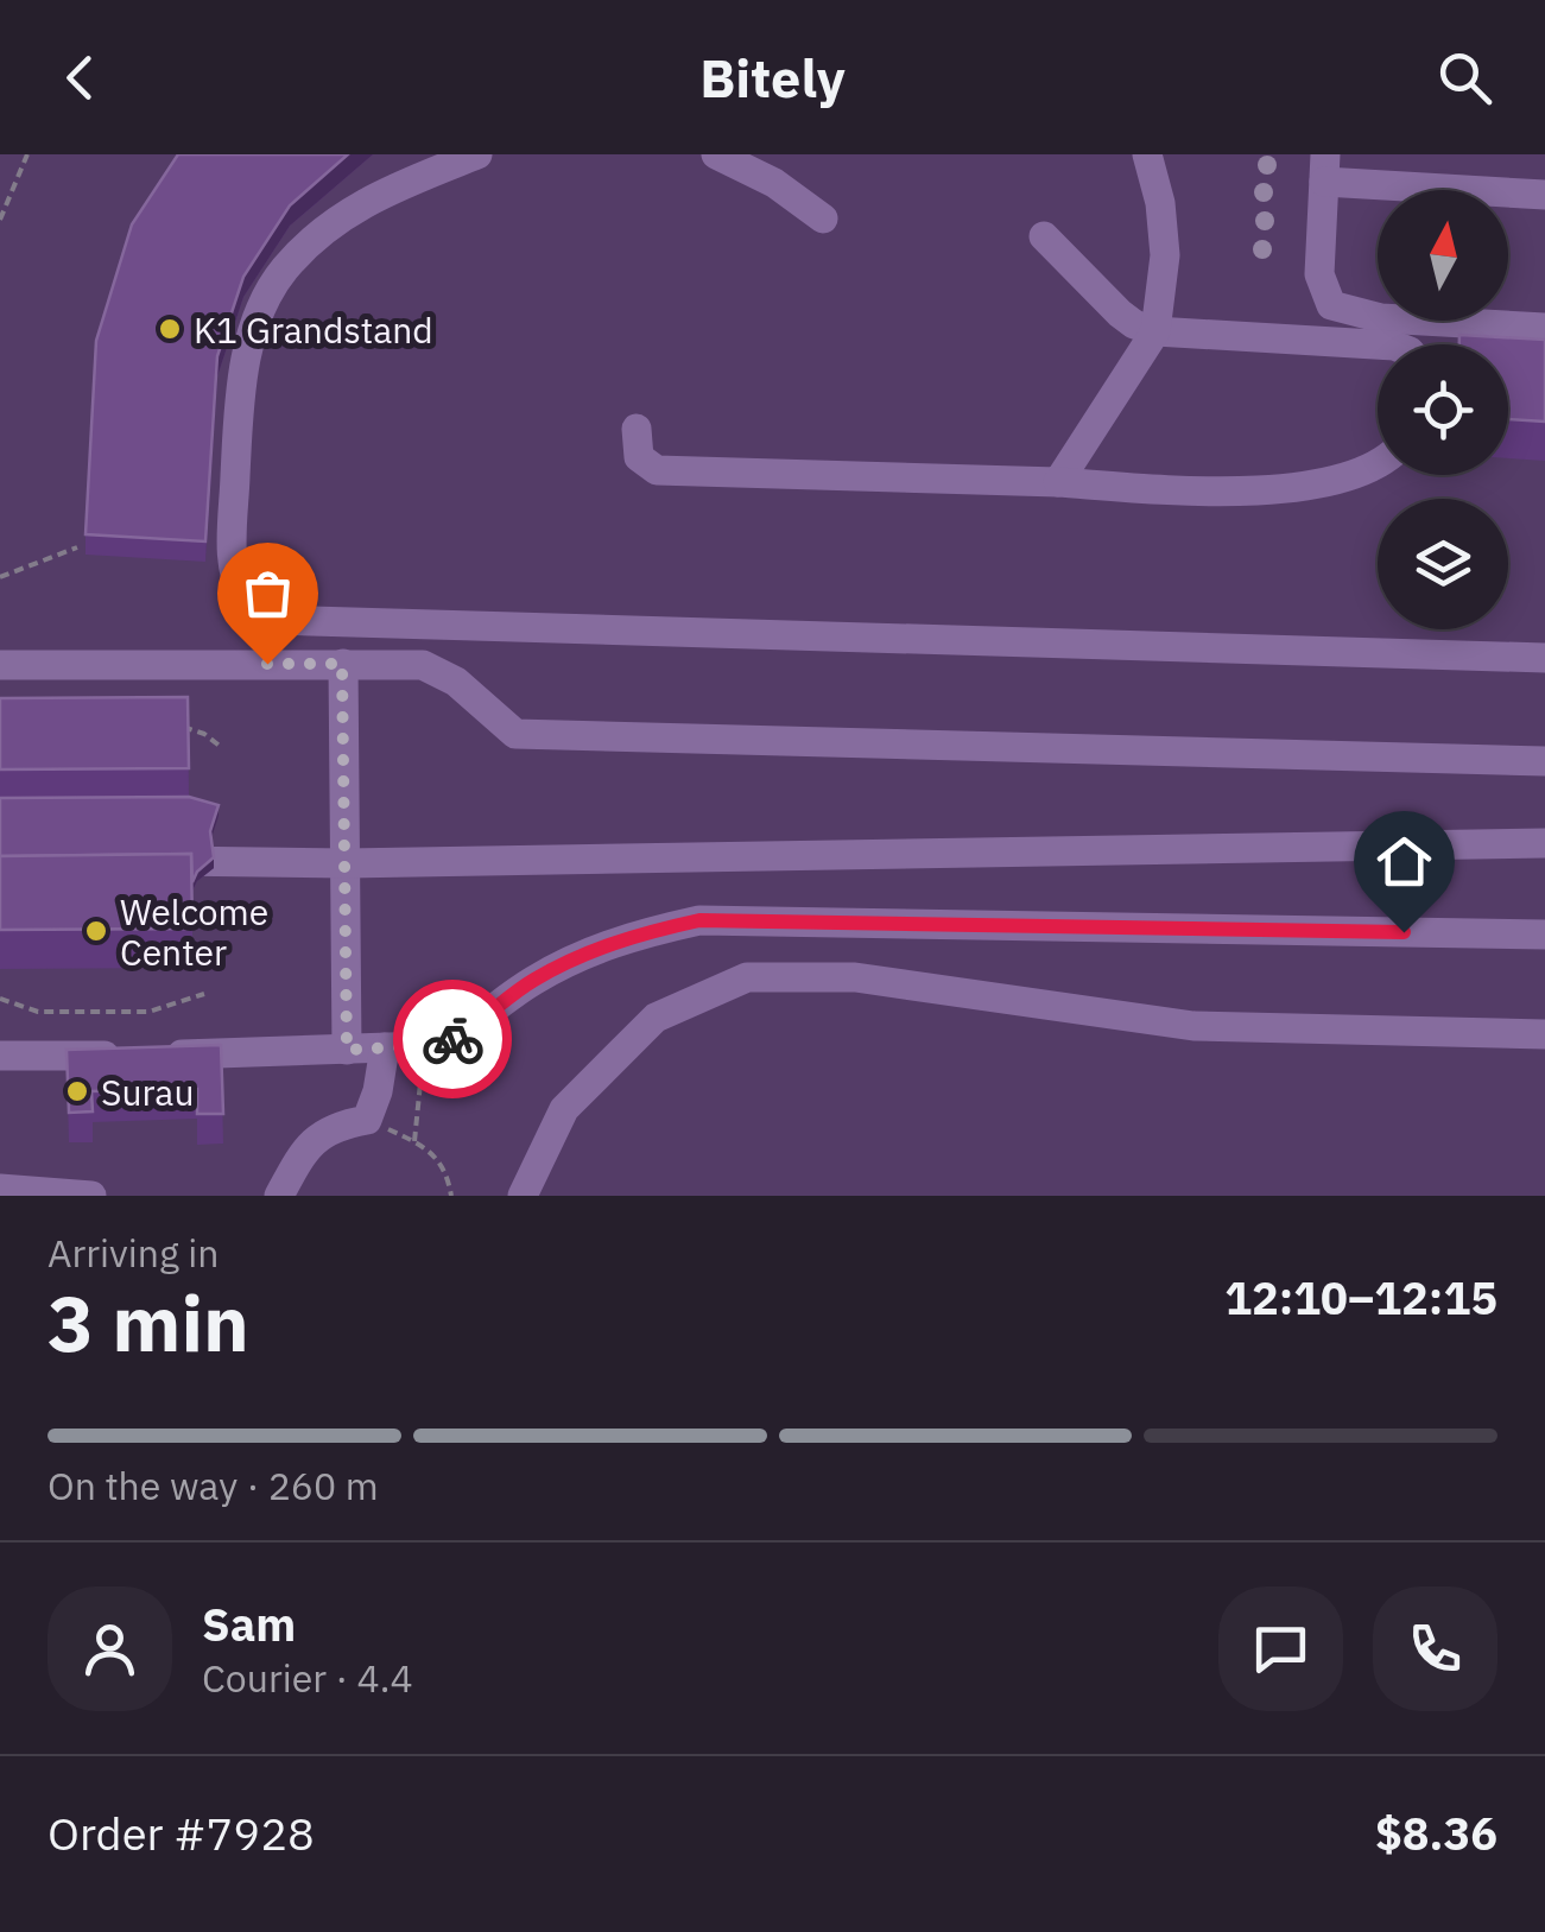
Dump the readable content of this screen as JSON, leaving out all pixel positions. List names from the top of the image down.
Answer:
{
  "places": ["K1 Grandstand", "Welcome Center", "Surau"],
  "north": "top",
  "page": {
    "header": "Bitely",
    "heading": ["3 min", "Arriving in", "12:10–12:15"],
    "panel": [
      "Sam",
      "Courier · 4.4",
      "Order #7928",
      "$8.36"
    ],
    "bar": "On the way · 260 m"
  }
}
